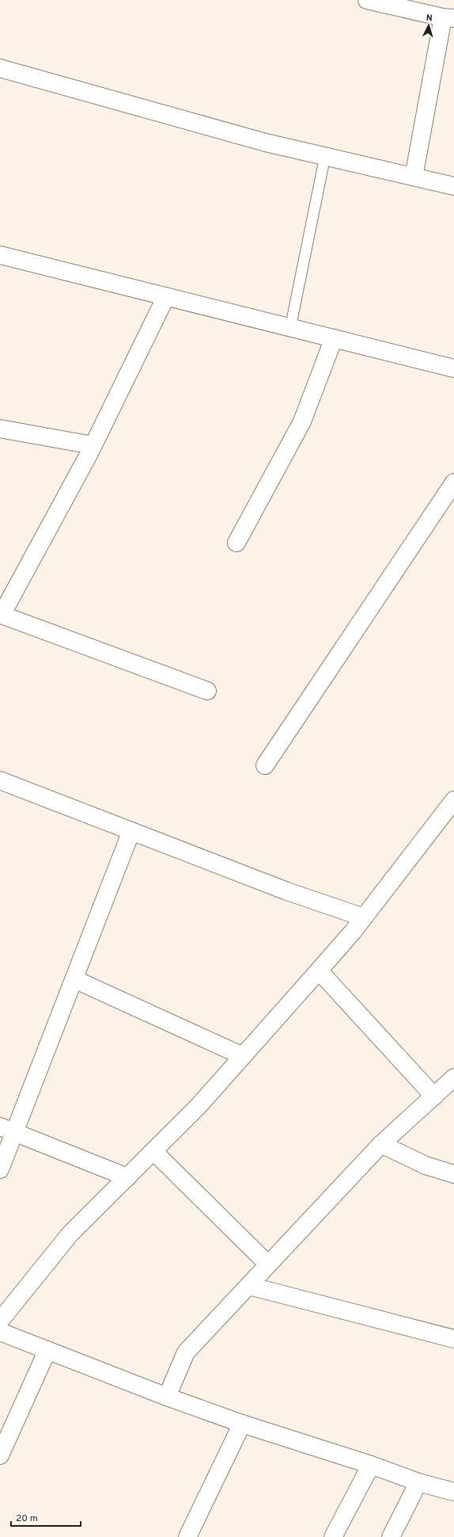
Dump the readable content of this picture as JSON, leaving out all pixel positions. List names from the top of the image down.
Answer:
{
  "scale_bar": "20 m",
  "north": "top"
}
